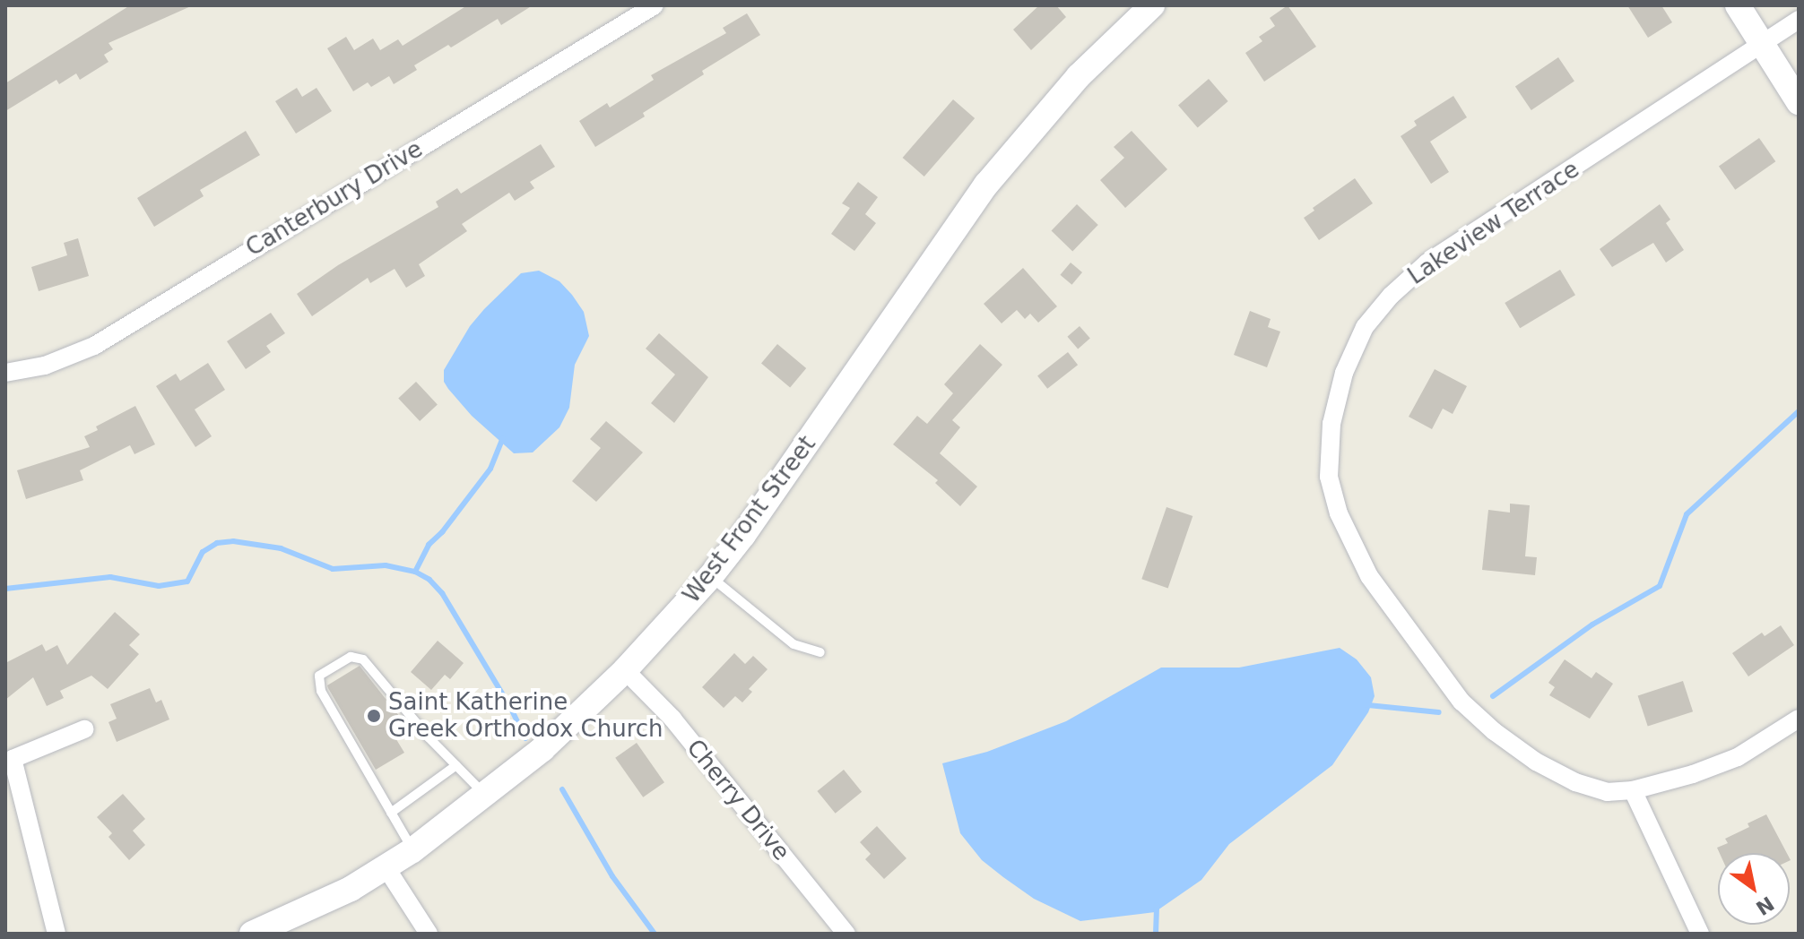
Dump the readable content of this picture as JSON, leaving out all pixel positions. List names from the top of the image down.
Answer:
{
  "streets": {
    "street": [
      "Canterbury Drive",
      "Lakeview Terrace",
      "West Front Street",
      "Cherry Drive"
    ]
  },
  "crossings": [
    ["West Front Street", "Cherry Drive"]
  ],
  "places": ["Saint Katherine Greek Orthodox Church"],
  "north": "bottom right"
}
